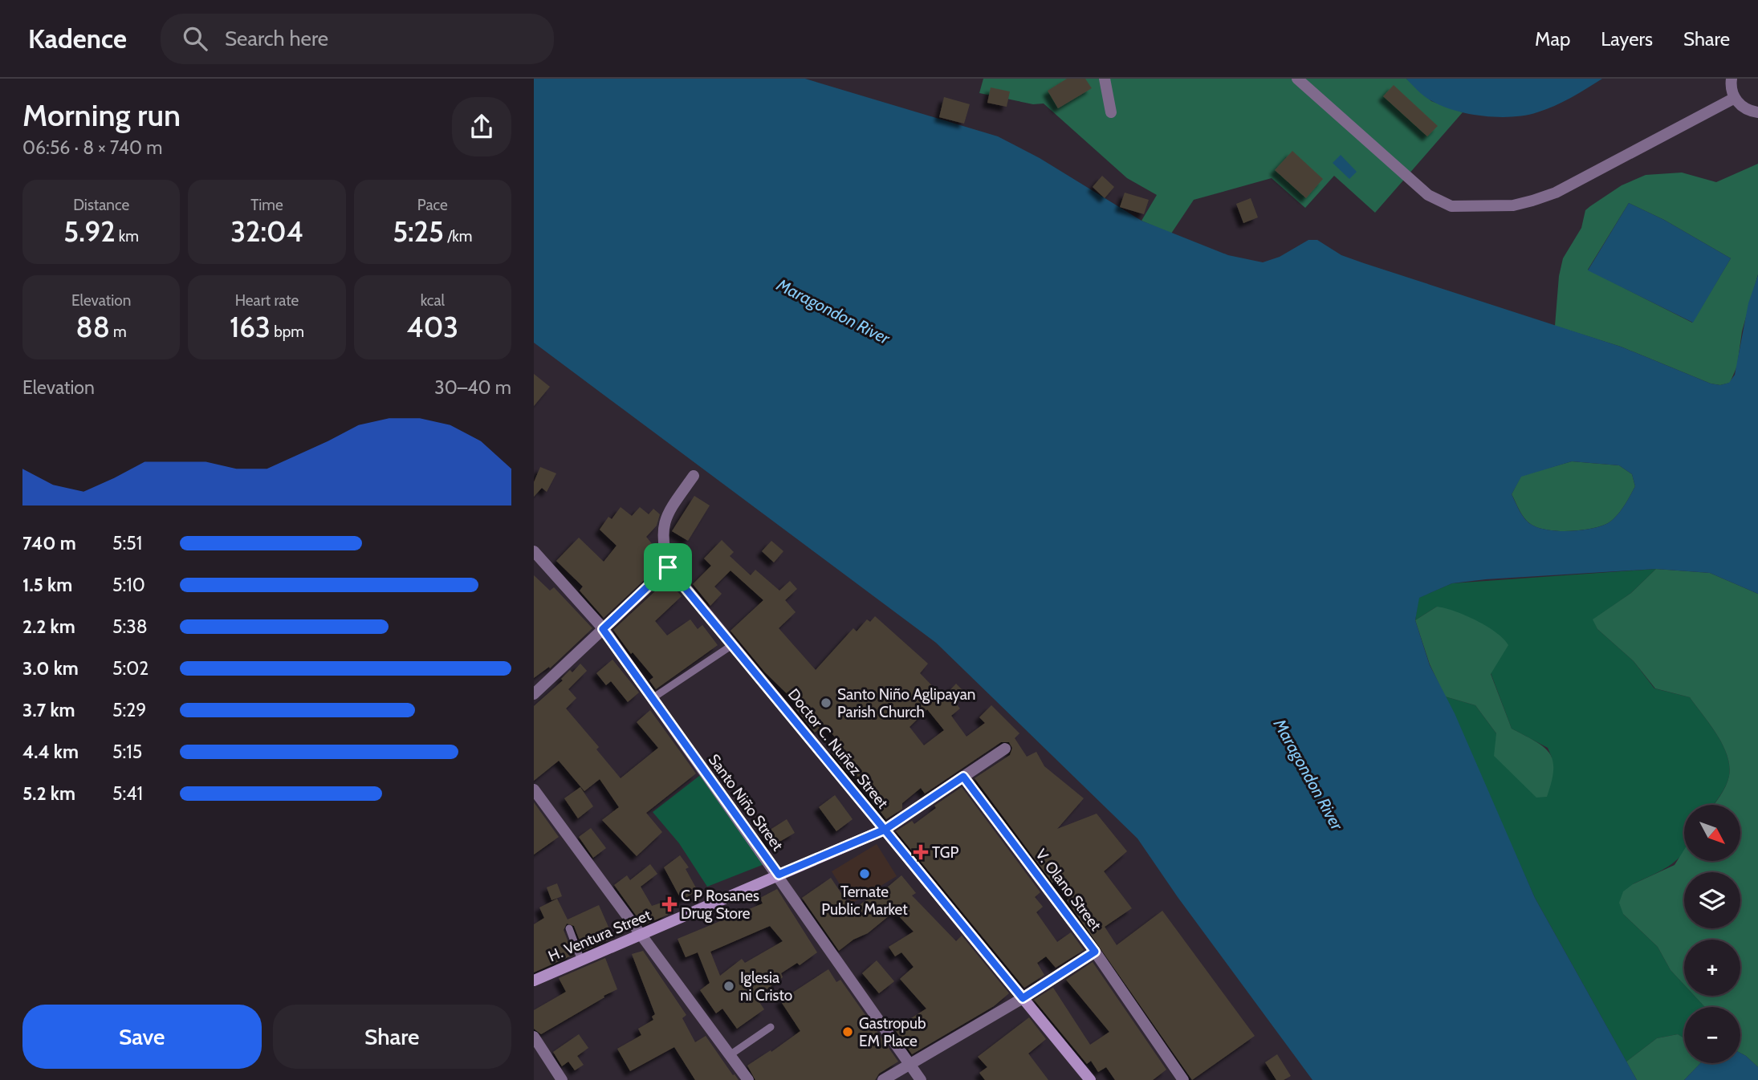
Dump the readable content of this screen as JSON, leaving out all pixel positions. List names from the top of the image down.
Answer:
{
  "streets": {
    "main road": ["Doctor C. Nuñez Street", "H. Ventura Street"],
    "street": ["Santo Niño Street", "V. Olano Street"]
  },
  "crossings": [
    ["Doctor C. Nuñez Street", "H. Ventura Street"],
    ["Santo Niño Street", "H. Ventura Street"],
    ["V. Olano Street", "H. Ventura Street"]
  ],
  "water": ["Maragondon River"],
  "places": {
    "other": [
      "Santo Niño Aglipayan Parish Church",
      "Ternate Public Market",
      "Iglesia ni Cristo",
      "Gastropub EM Place"
    ],
    "health": ["TGP", "C P Rosanes Drug Store"]
  },
  "north": "bottom right",
  "page": {
    "header": "Kadence",
    "search": "Search here",
    "nav": ["Map", "Layers", "Share"],
    "heading": ["Morning run", "06:56 · 8 × 740 m"],
    "stats": [
      ["Distance", "5.92 km"],
      ["Time", "32:04"],
      ["Pace", "5:25 /km"],
      ["Elevation", "88 m"],
      ["Heart rate", "163 bpm"],
      ["kcal", "403"]
    ],
    "chart": ["Elevation", "30–40 m"],
    "list": [
      {
        "name": "740 m",
        "note": "5:51"
      },
      {
        "name": "1.5 km",
        "note": "5:10"
      },
      {
        "name": "2.2 km",
        "note": "5:38"
      },
      {
        "name": "3.0 km",
        "note": "5:02"
      },
      {
        "name": "3.7 km",
        "note": "5:29"
      },
      {
        "name": "4.4 km",
        "note": "5:15"
      },
      {
        "name": "5.2 km",
        "note": "5:41"
      }
    ],
    "map_buttons": ["+", "−"],
    "buttons": ["Save", "Share"]
  }
}
